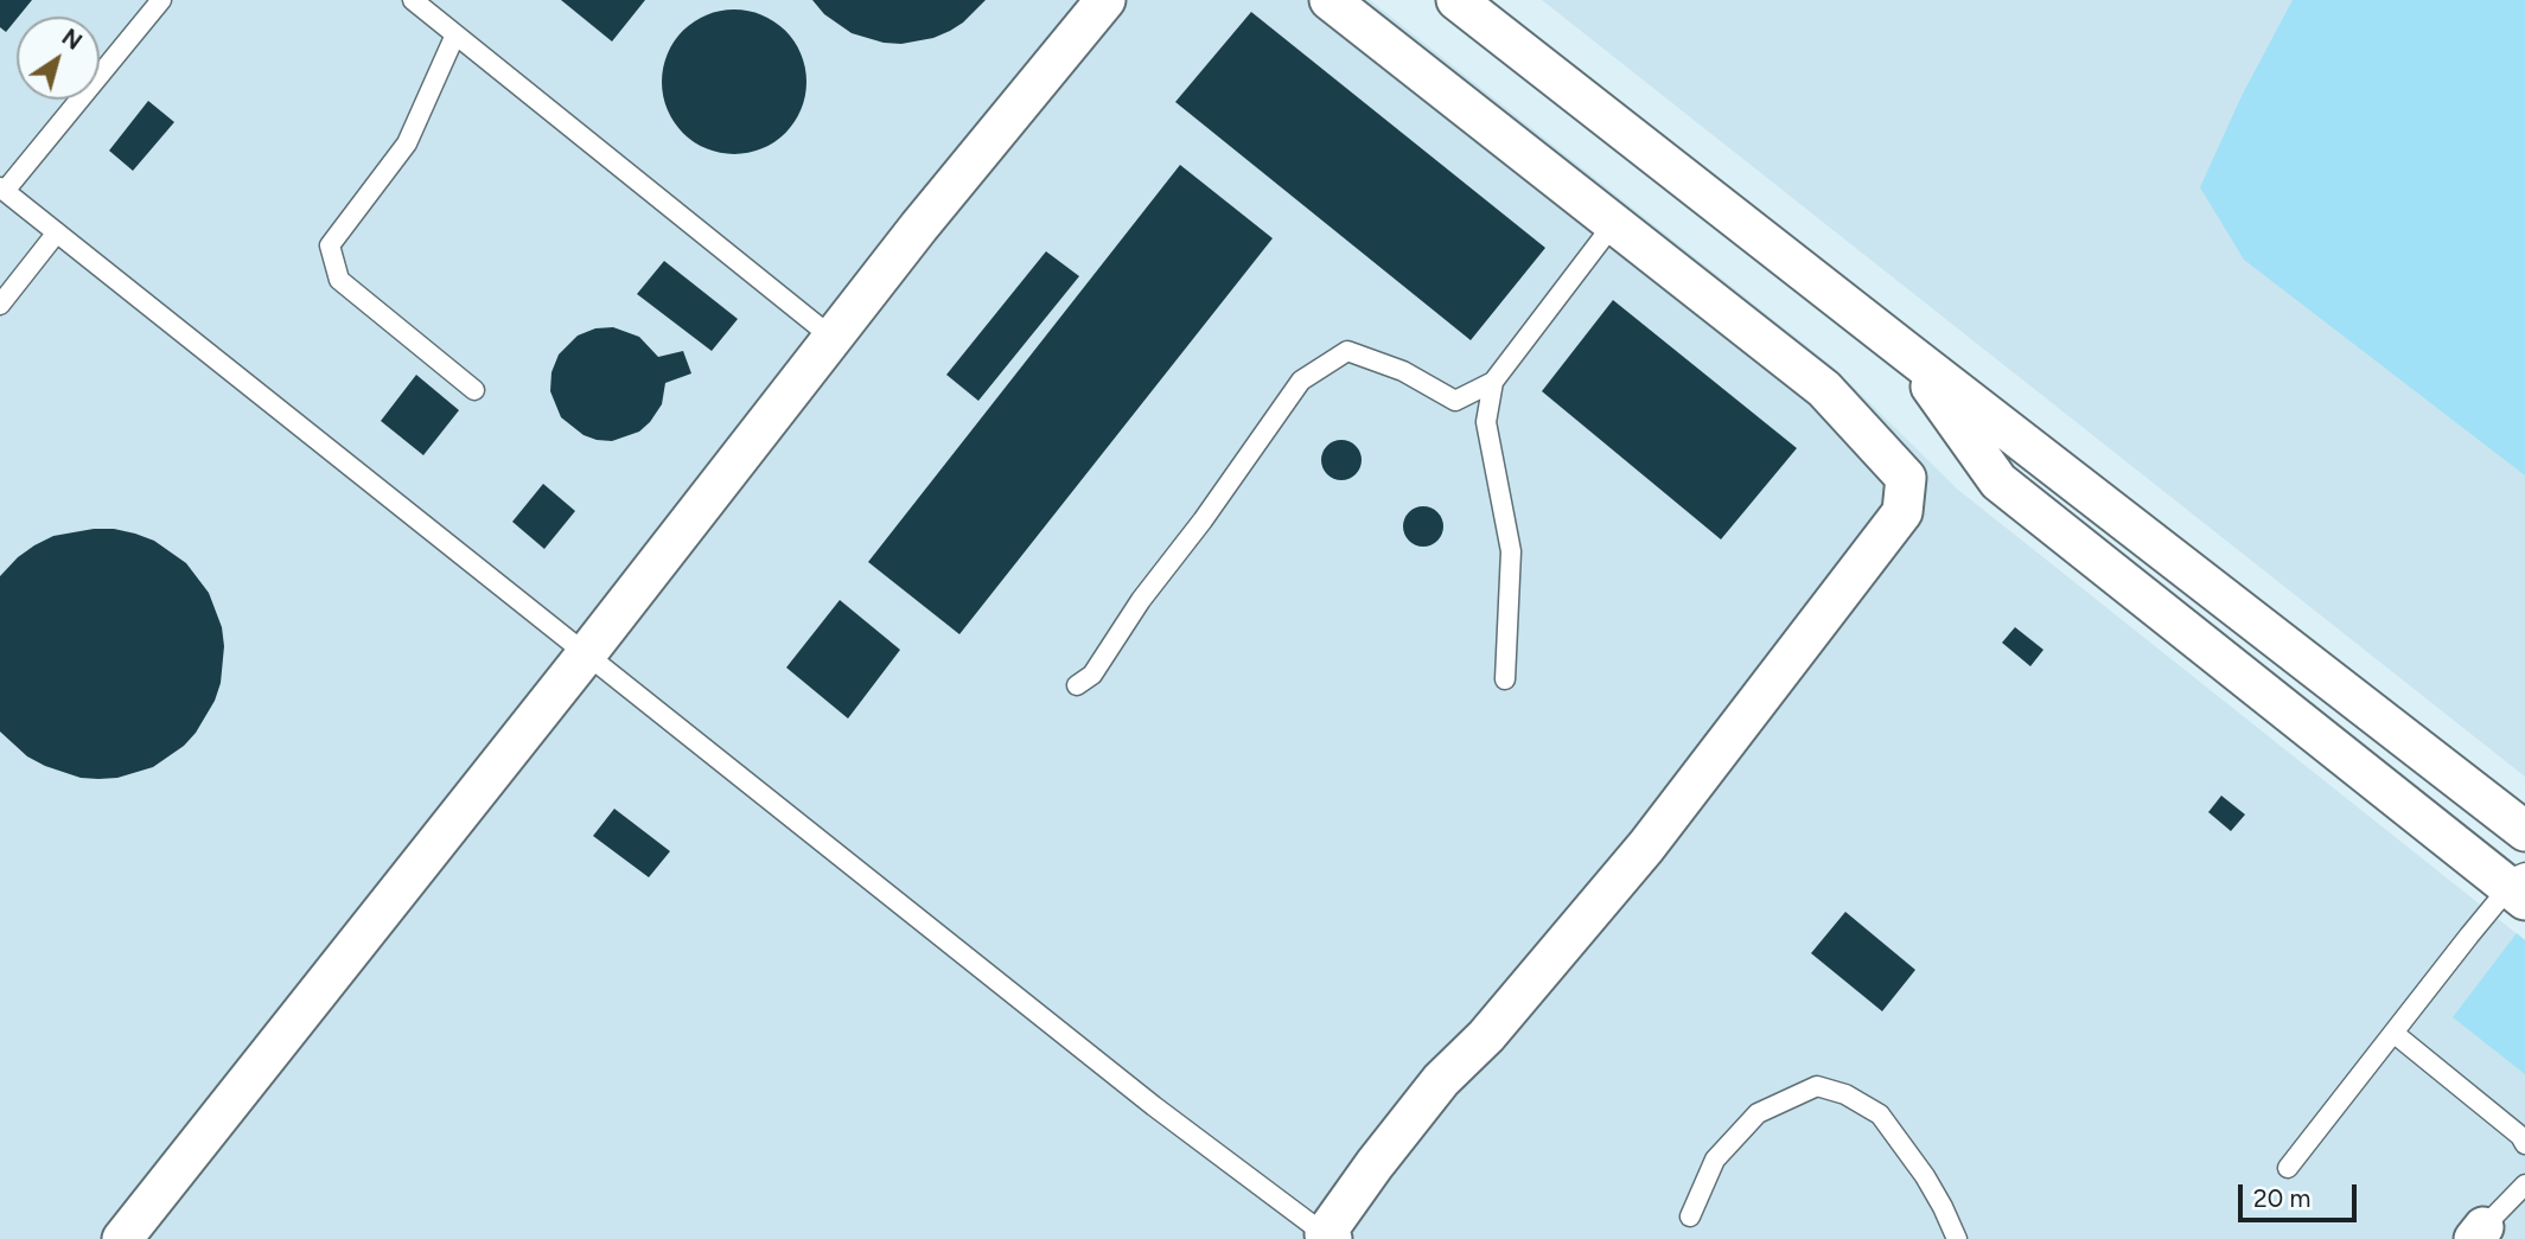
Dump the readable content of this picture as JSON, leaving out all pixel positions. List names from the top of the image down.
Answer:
{
  "scale_bar": "20 m",
  "north": "top right"
}
